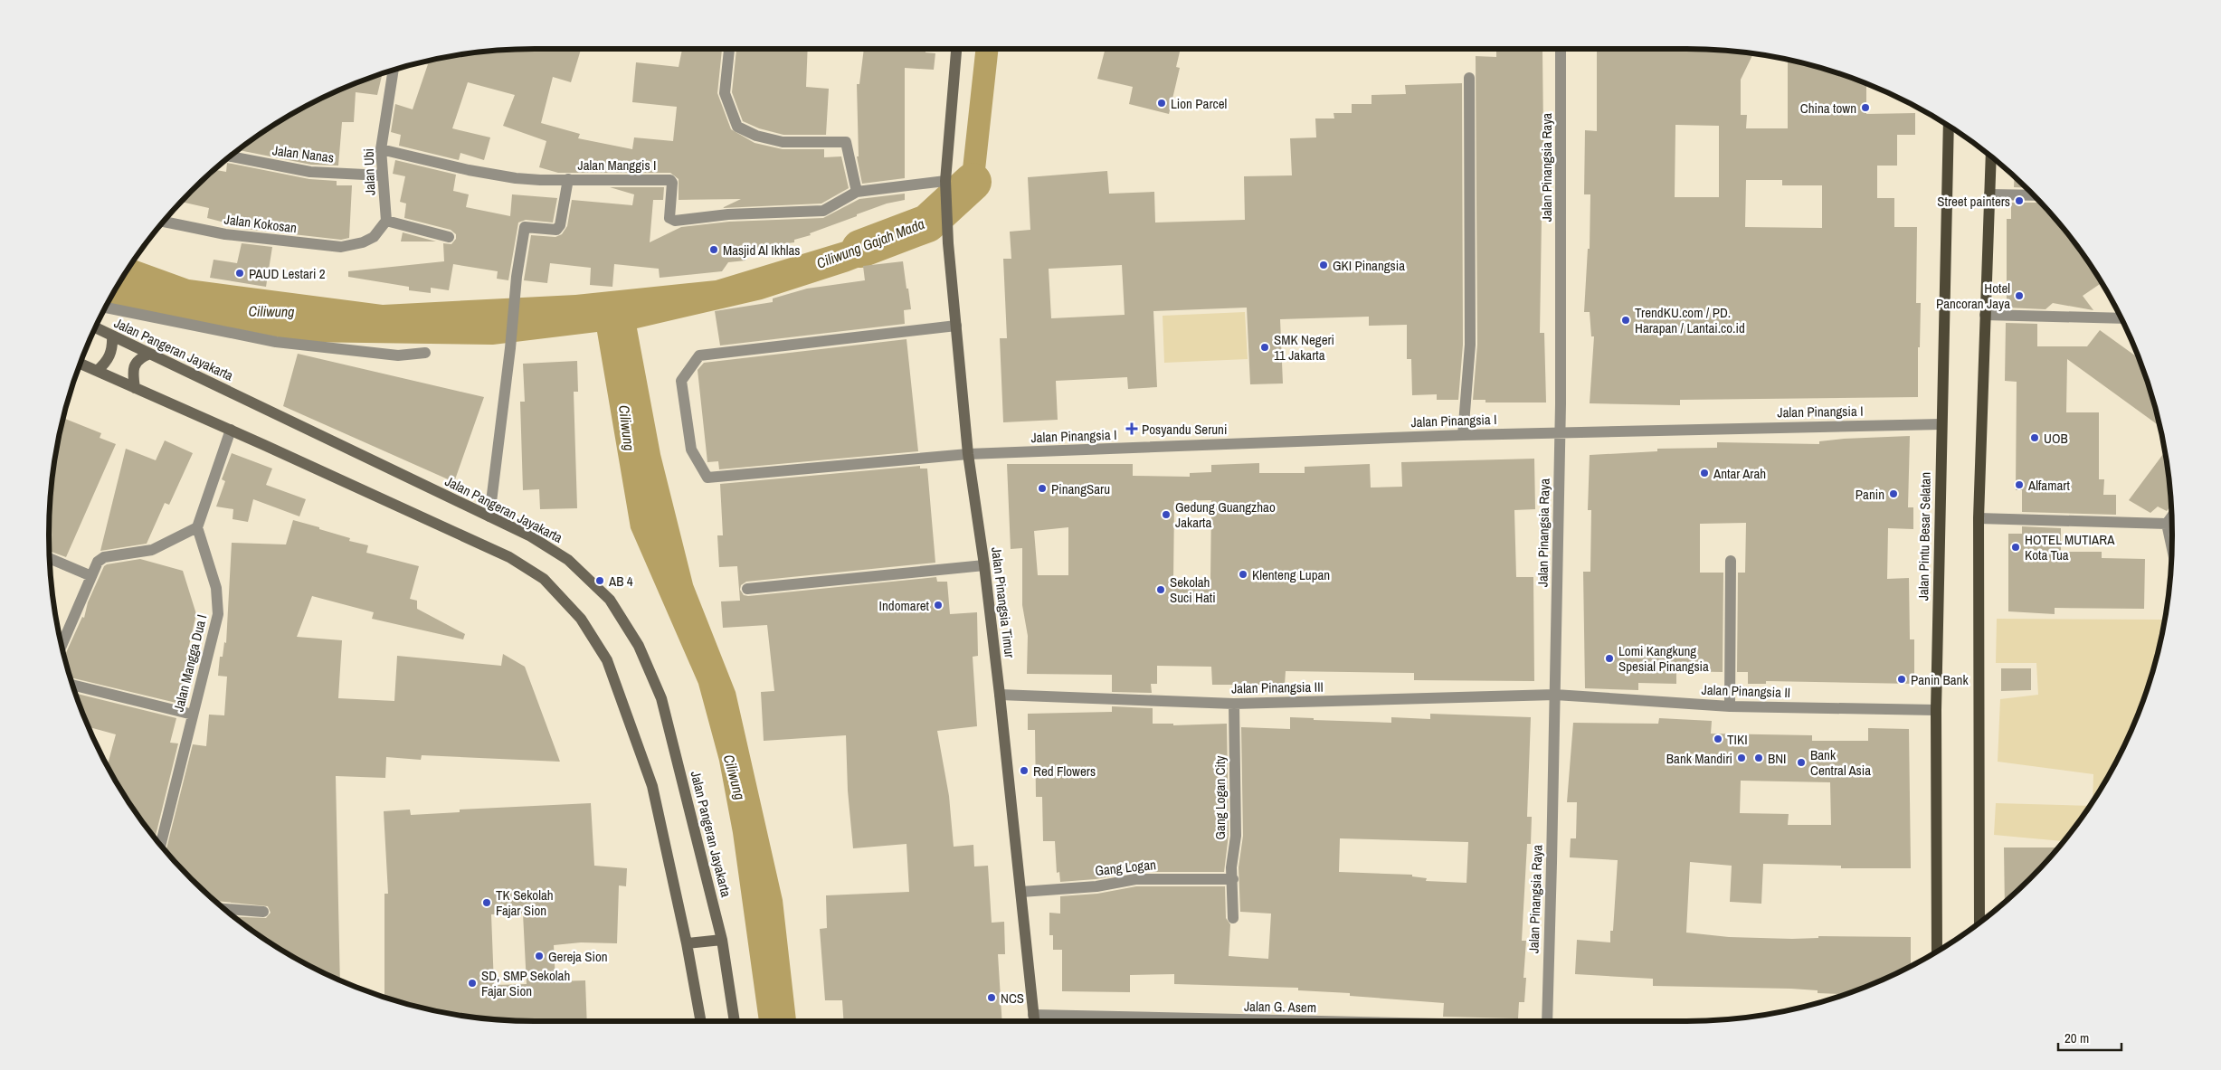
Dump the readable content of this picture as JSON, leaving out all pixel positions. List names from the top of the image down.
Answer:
{
  "streets": {
    "main road": ["Jalan Pangeran Jayakarta", "Jalan Pintu Besar Selatan", "Jalan Pinangsia Timur"],
    "street": [
      "Jalan Nanas",
      "Jalan Manggis I",
      "Jalan Pinangsia Raya",
      "Jalan Ubi",
      "Jalan Kokosan",
      "Jalan Pinangsia I",
      "Jalan Mangga Dua I",
      "Jalan Pinangsia III",
      "Jalan Pinangsia II",
      "Gang Logan City",
      "Gang Logan",
      "Jalan G. Asem"
    ]
  },
  "crossings": [
    ["Jalan Nanas", "Jalan Ubi"],
    ["Jalan Manggis I", "Jalan Ubi"],
    ["Jalan Manggis I", "Jalan Pinangsia Timur"],
    ["Jalan Pinangsia Raya", "Jalan Pinangsia I"],
    ["Jalan Pinangsia Raya", "Jalan Pinangsia III"],
    ["Jalan Pinangsia Raya", "Jalan Pinangsia II"],
    ["Jalan Ubi", "Jalan Kokosan"],
    ["Jalan Pinangsia I", "Jalan Pintu Besar Selatan"],
    ["Jalan Pinangsia I", "Jalan Pinangsia Timur"],
    ["Jalan Pintu Besar Selatan", "Jalan Pinangsia II"],
    ["Jalan Pinangsia Timur", "Jalan Pinangsia III"],
    ["Jalan Pinangsia Timur", "Gang Logan"],
    ["Jalan Pinangsia Timur", "Jalan G. Asem"],
    ["Jalan Pinangsia III", "Jalan Pinangsia II"],
    ["Jalan Pinangsia III", "Gang Logan City"],
    ["Gang Logan City", "Gang Logan"]
  ],
  "water": ["Ciliwung Gajah Mada", "Ciliwung"],
  "places": {
    "other": [
      "Lion Parcel",
      "China town",
      "Street painters",
      "Masjid Al Ikhlas",
      "GKI Pinangsia",
      "PAUD Lestari 2",
      "Hotel Pancoran Jaya",
      "TrendKU.com / PD. Harapan / Lantai.co.id",
      "SMK Negeri 11 Jakarta",
      "UOB",
      "Antar Arah",
      "Alfamart",
      "PinangSaru",
      "Panin",
      "Gedung Guangzhao Jakarta",
      "HOTEL MUTIARA Kota Tua",
      "Klenteng Lupan",
      "AB 4",
      "Sekolah Suci Hati",
      "Indomaret",
      "Lomi Kangkung Spesial Pinangsia",
      "Panin Bank",
      "TIKI",
      "Bank Mandiri",
      "BNI",
      "Bank Central Asia",
      "Red Flowers",
      "TK Sekolah Fajar Sion",
      "Gereja Sion",
      "SD, SMP Sekolah Fajar Sion",
      "NCS"
    ],
    "health": ["Posyandu Seruni"]
  },
  "scale_bar": "20 m"
}
